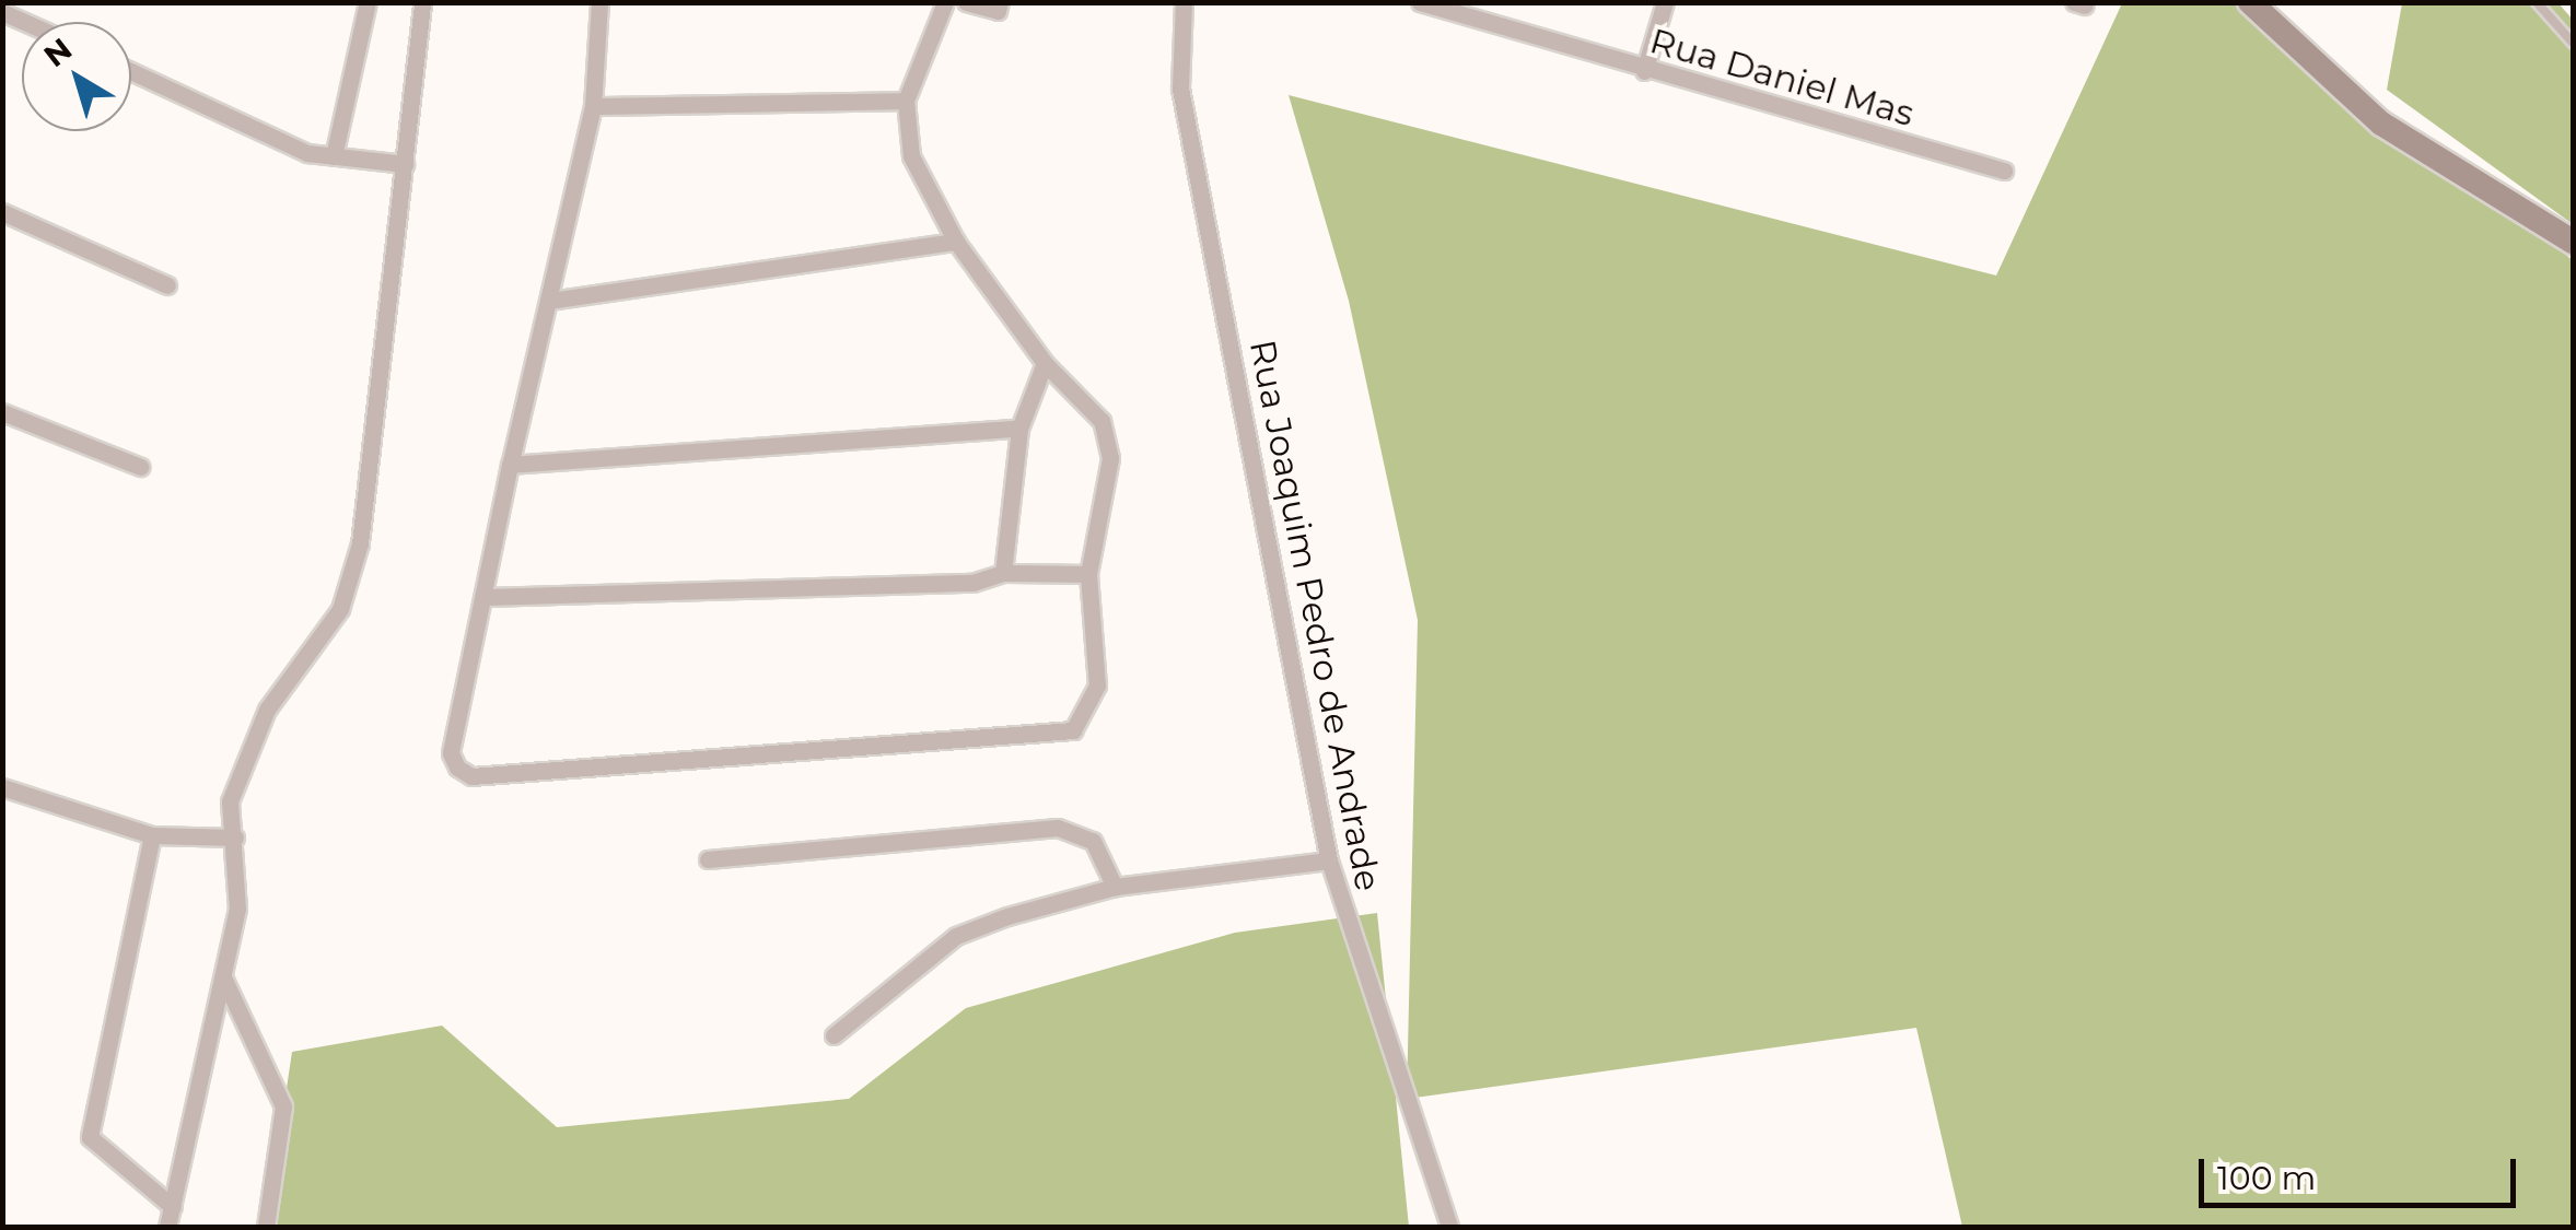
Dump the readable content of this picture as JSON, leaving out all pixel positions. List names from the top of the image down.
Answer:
{
  "streets": {
    "street": ["Rua Daniel Mas", "Rua Joaquim Pedro de Andrade"]
  },
  "scale_bar": "100 m",
  "north": "top left"
}
